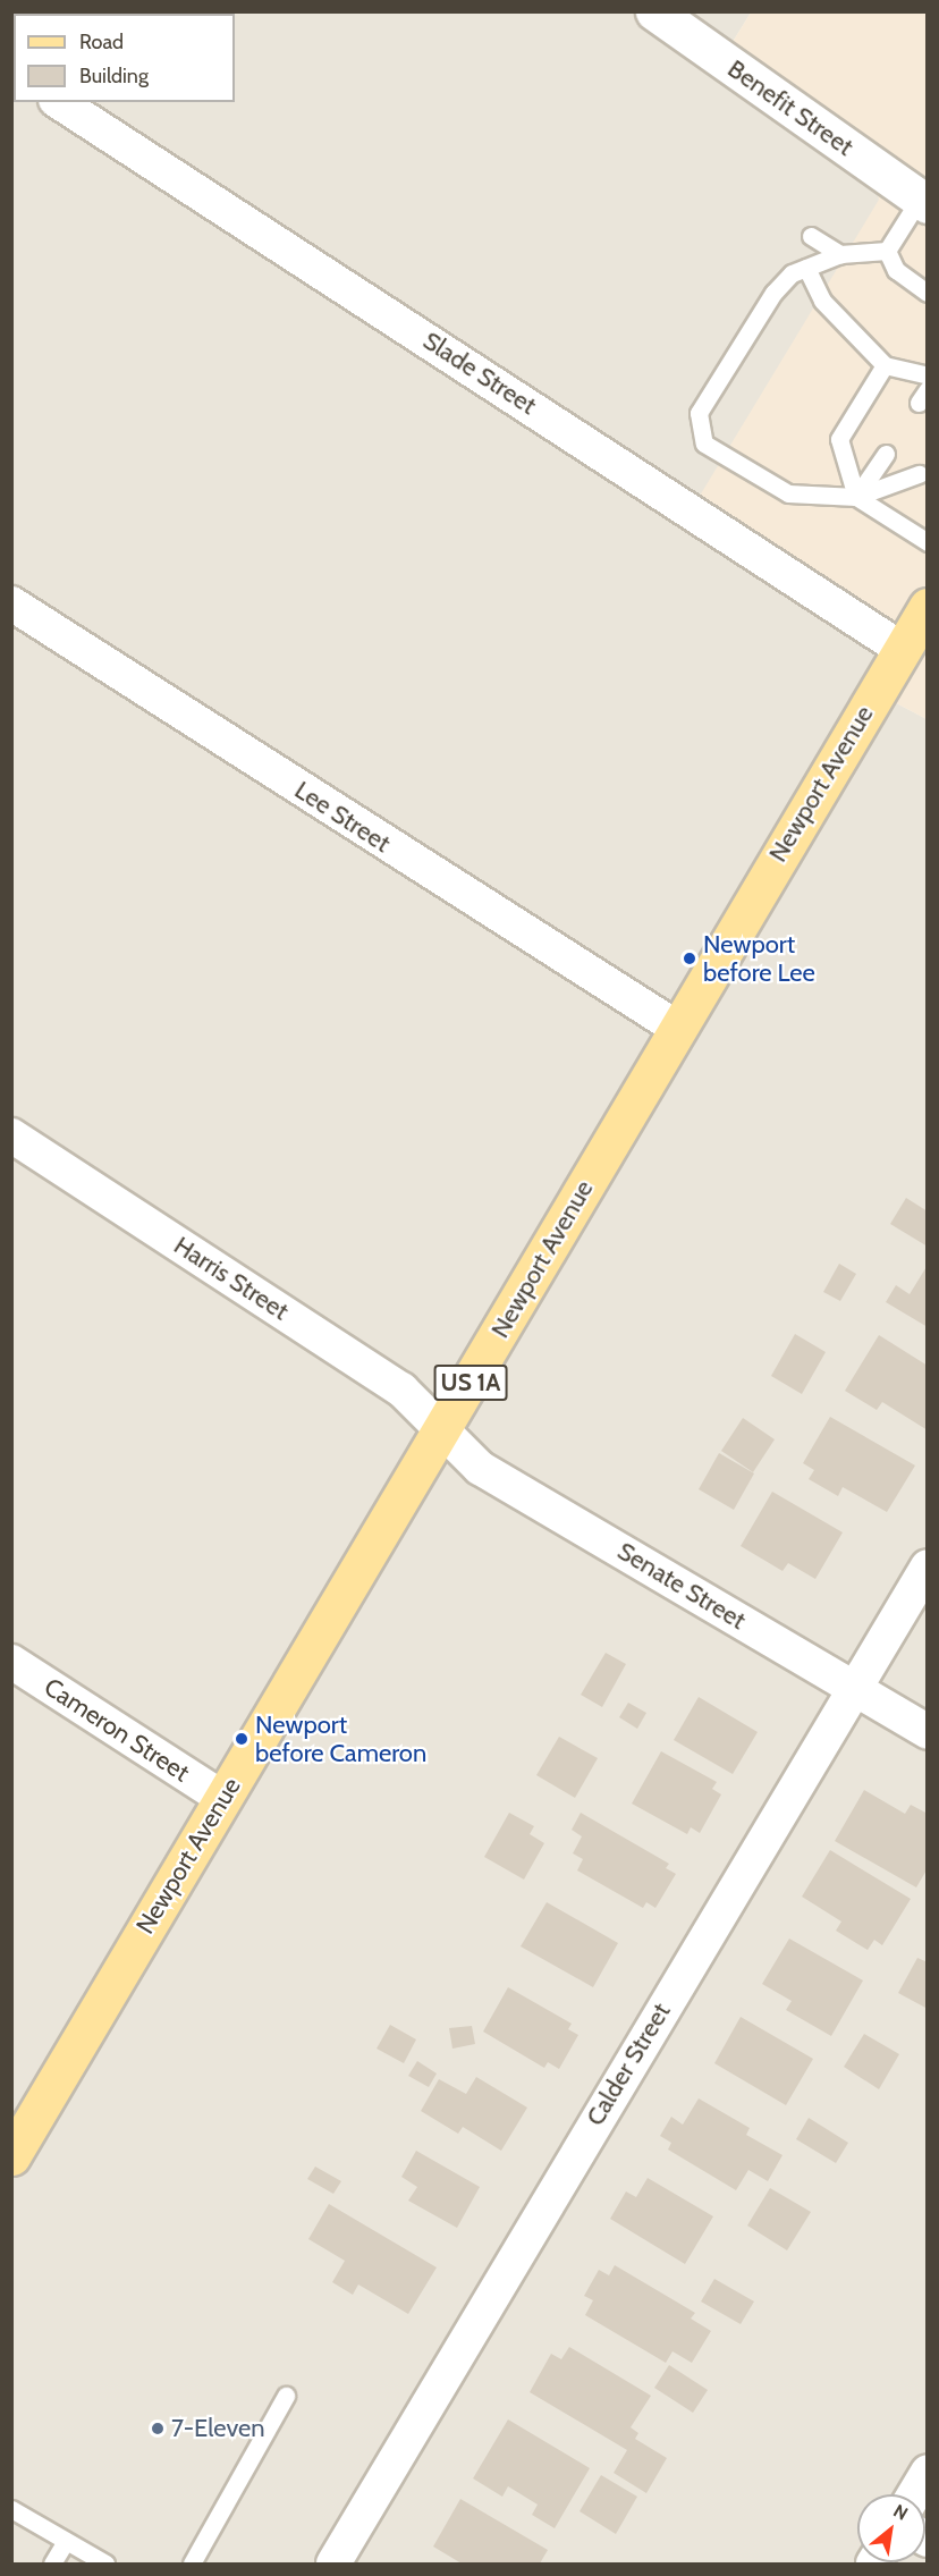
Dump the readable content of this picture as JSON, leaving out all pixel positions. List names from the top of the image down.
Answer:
{
  "streets": {
    "main road": ["Newport Avenue", "US 1A"],
    "street": [
      "Benefit Street",
      "Slade Street",
      "Lee Street",
      "Harris Street",
      "Senate Street",
      "Cameron Street",
      "Calder Street"
    ]
  },
  "crossings": [
    ["Slade Street", "Newport Avenue"],
    ["Newport Avenue", "Lee Street"],
    ["Newport Avenue", "Harris Street"],
    ["Newport Avenue", "Senate Street"],
    ["Newport Avenue", "Cameron Street"],
    ["Harris Street", "Senate Street"],
    ["Senate Street", "Calder Street"]
  ],
  "places": ["Newport before Lee", "Newport before Cameron", "7-Eleven"],
  "legend": ["Road", "Building"],
  "north": "top right"
}
